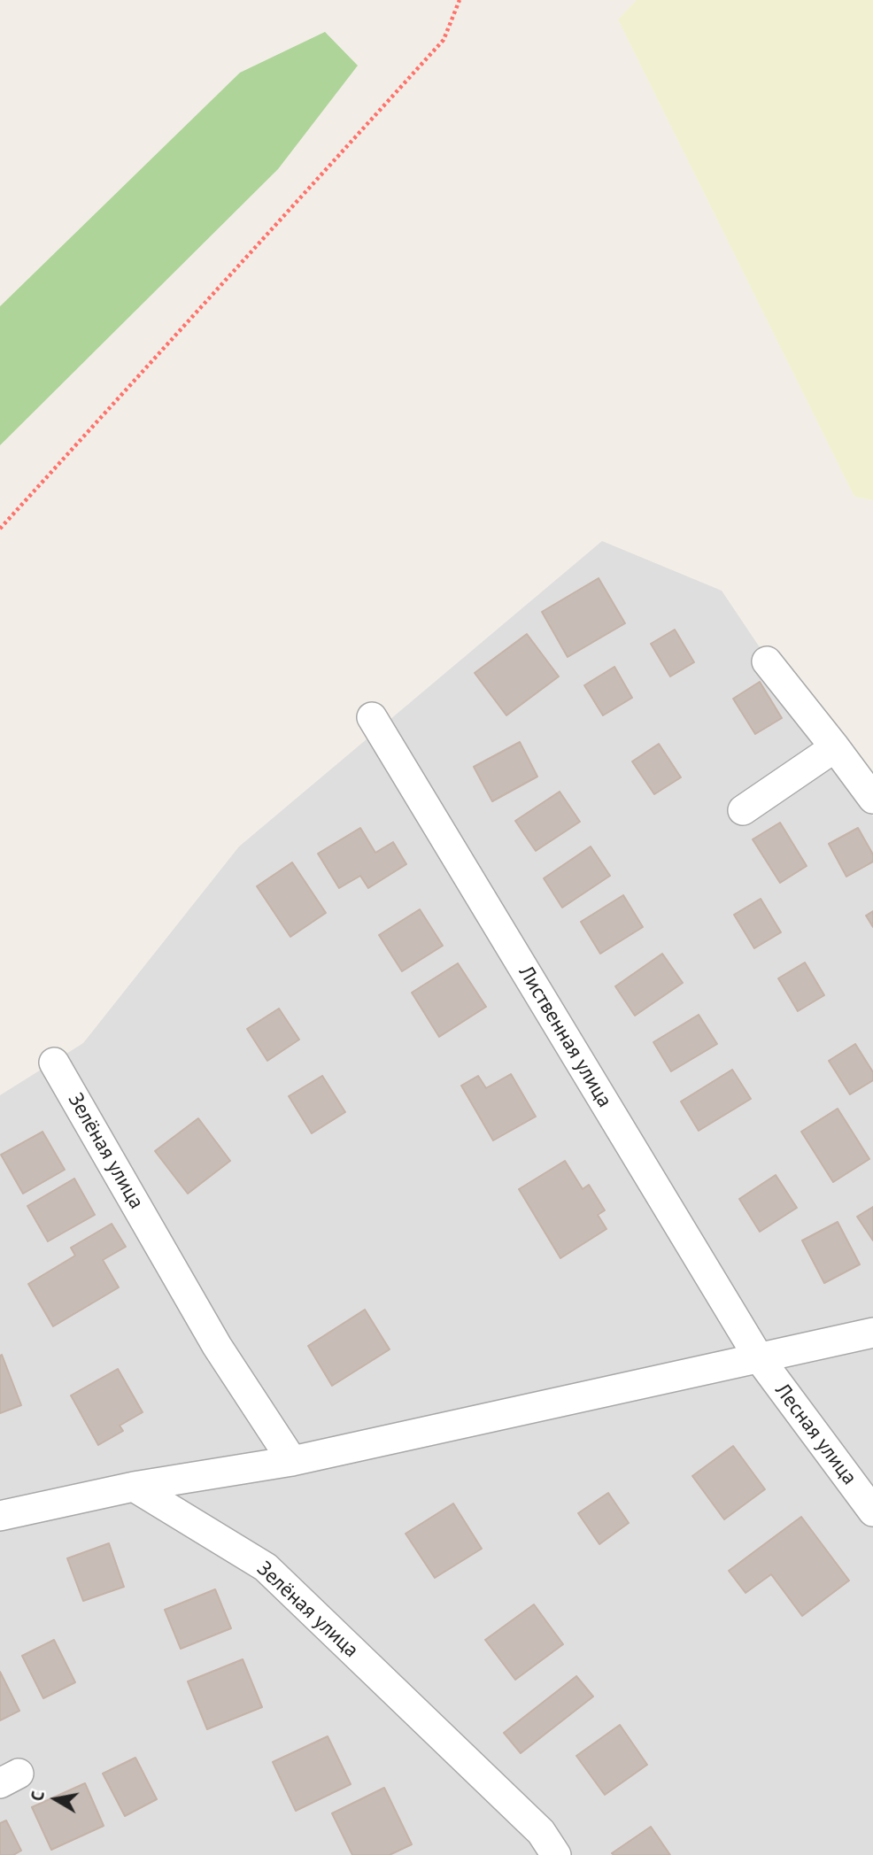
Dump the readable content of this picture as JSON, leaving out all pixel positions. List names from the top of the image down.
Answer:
{
  "streets": {
    "street": ["Лиственная улица", "Зелёная улица", "Лесная улица"]
  },
  "crossings": [
    ["Лиственная улица", "Лесная улица"]
  ],
  "north": "left"
}
